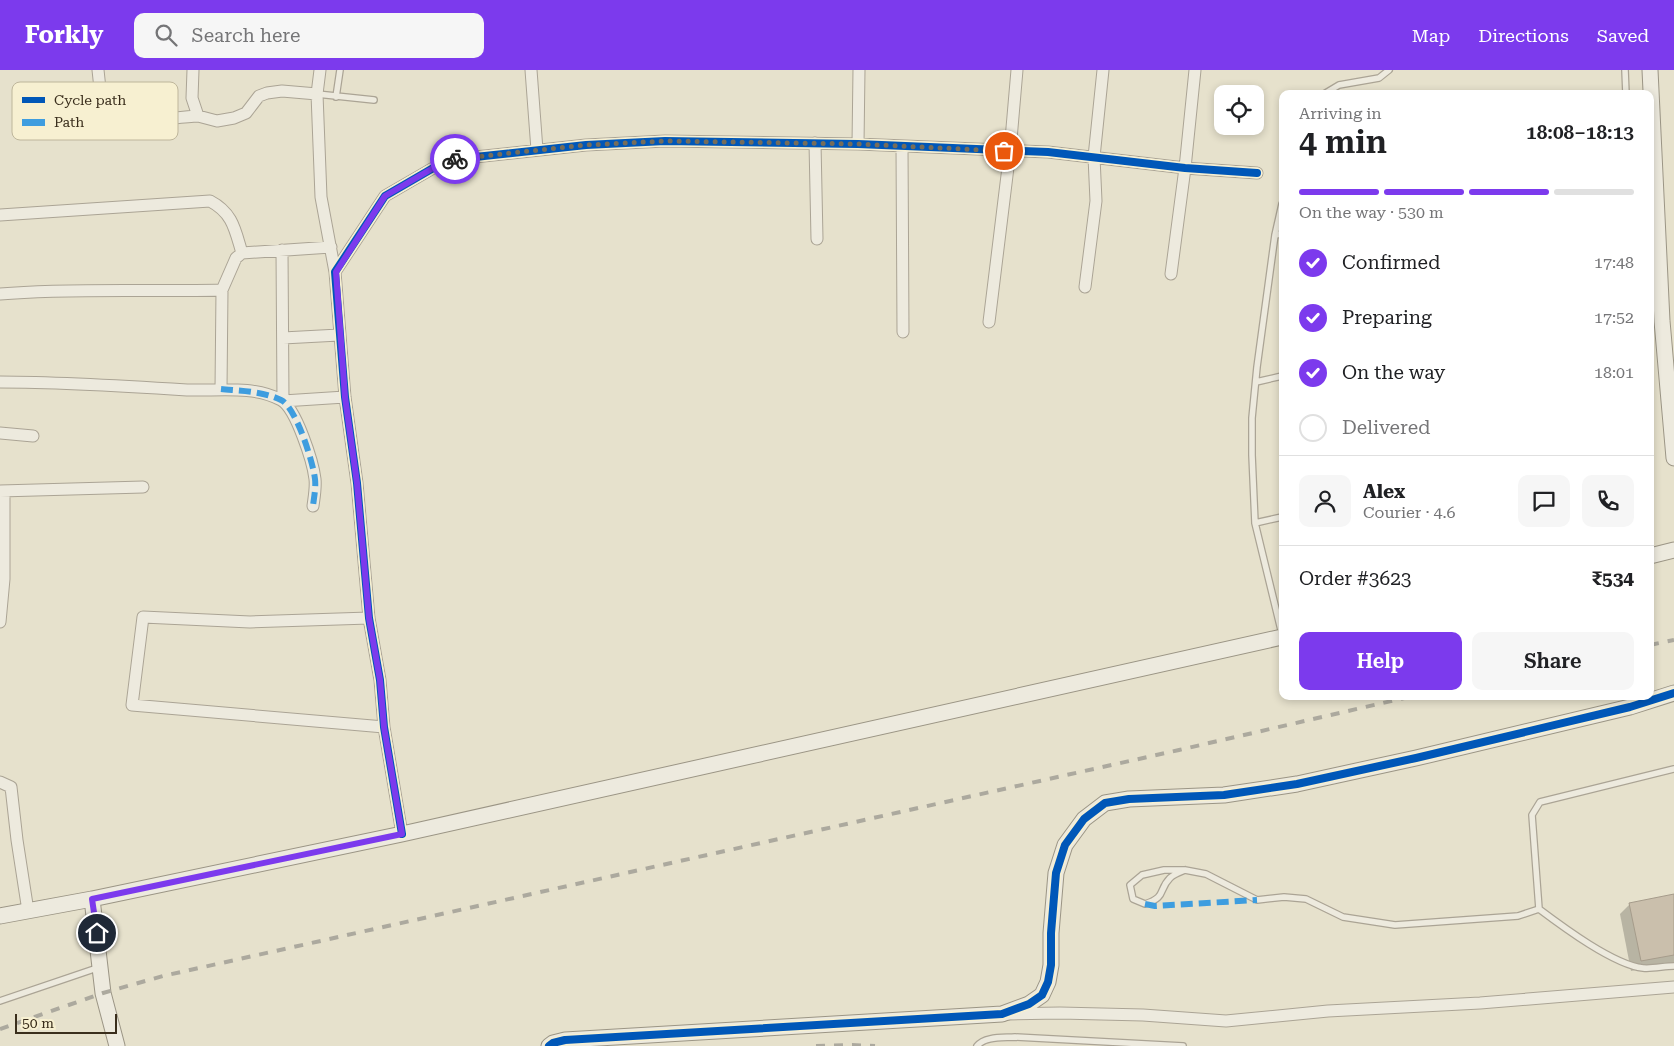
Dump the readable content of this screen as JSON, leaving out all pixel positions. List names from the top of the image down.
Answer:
{
  "legend": ["Cycle path", "Path"],
  "scale_bar": "50 m",
  "page": {
    "header": "Forkly",
    "search": "Search here",
    "nav": ["Map", "Directions", "Saved"],
    "heading": ["4 min", "Arriving in", "18:08–18:13"],
    "panel": [
      "Alex",
      "Courier · 4.6",
      "Order #3623",
      "₹534"
    ],
    "bar": "On the way · 530 m",
    "list": [
      ["Confirmed", "17:48"],
      ["Preparing", "17:52"],
      ["On the way", "18:01"],
      "Delivered"
    ],
    "buttons": ["Help", "Share"],
    "scale": "50 m"
  }
}
